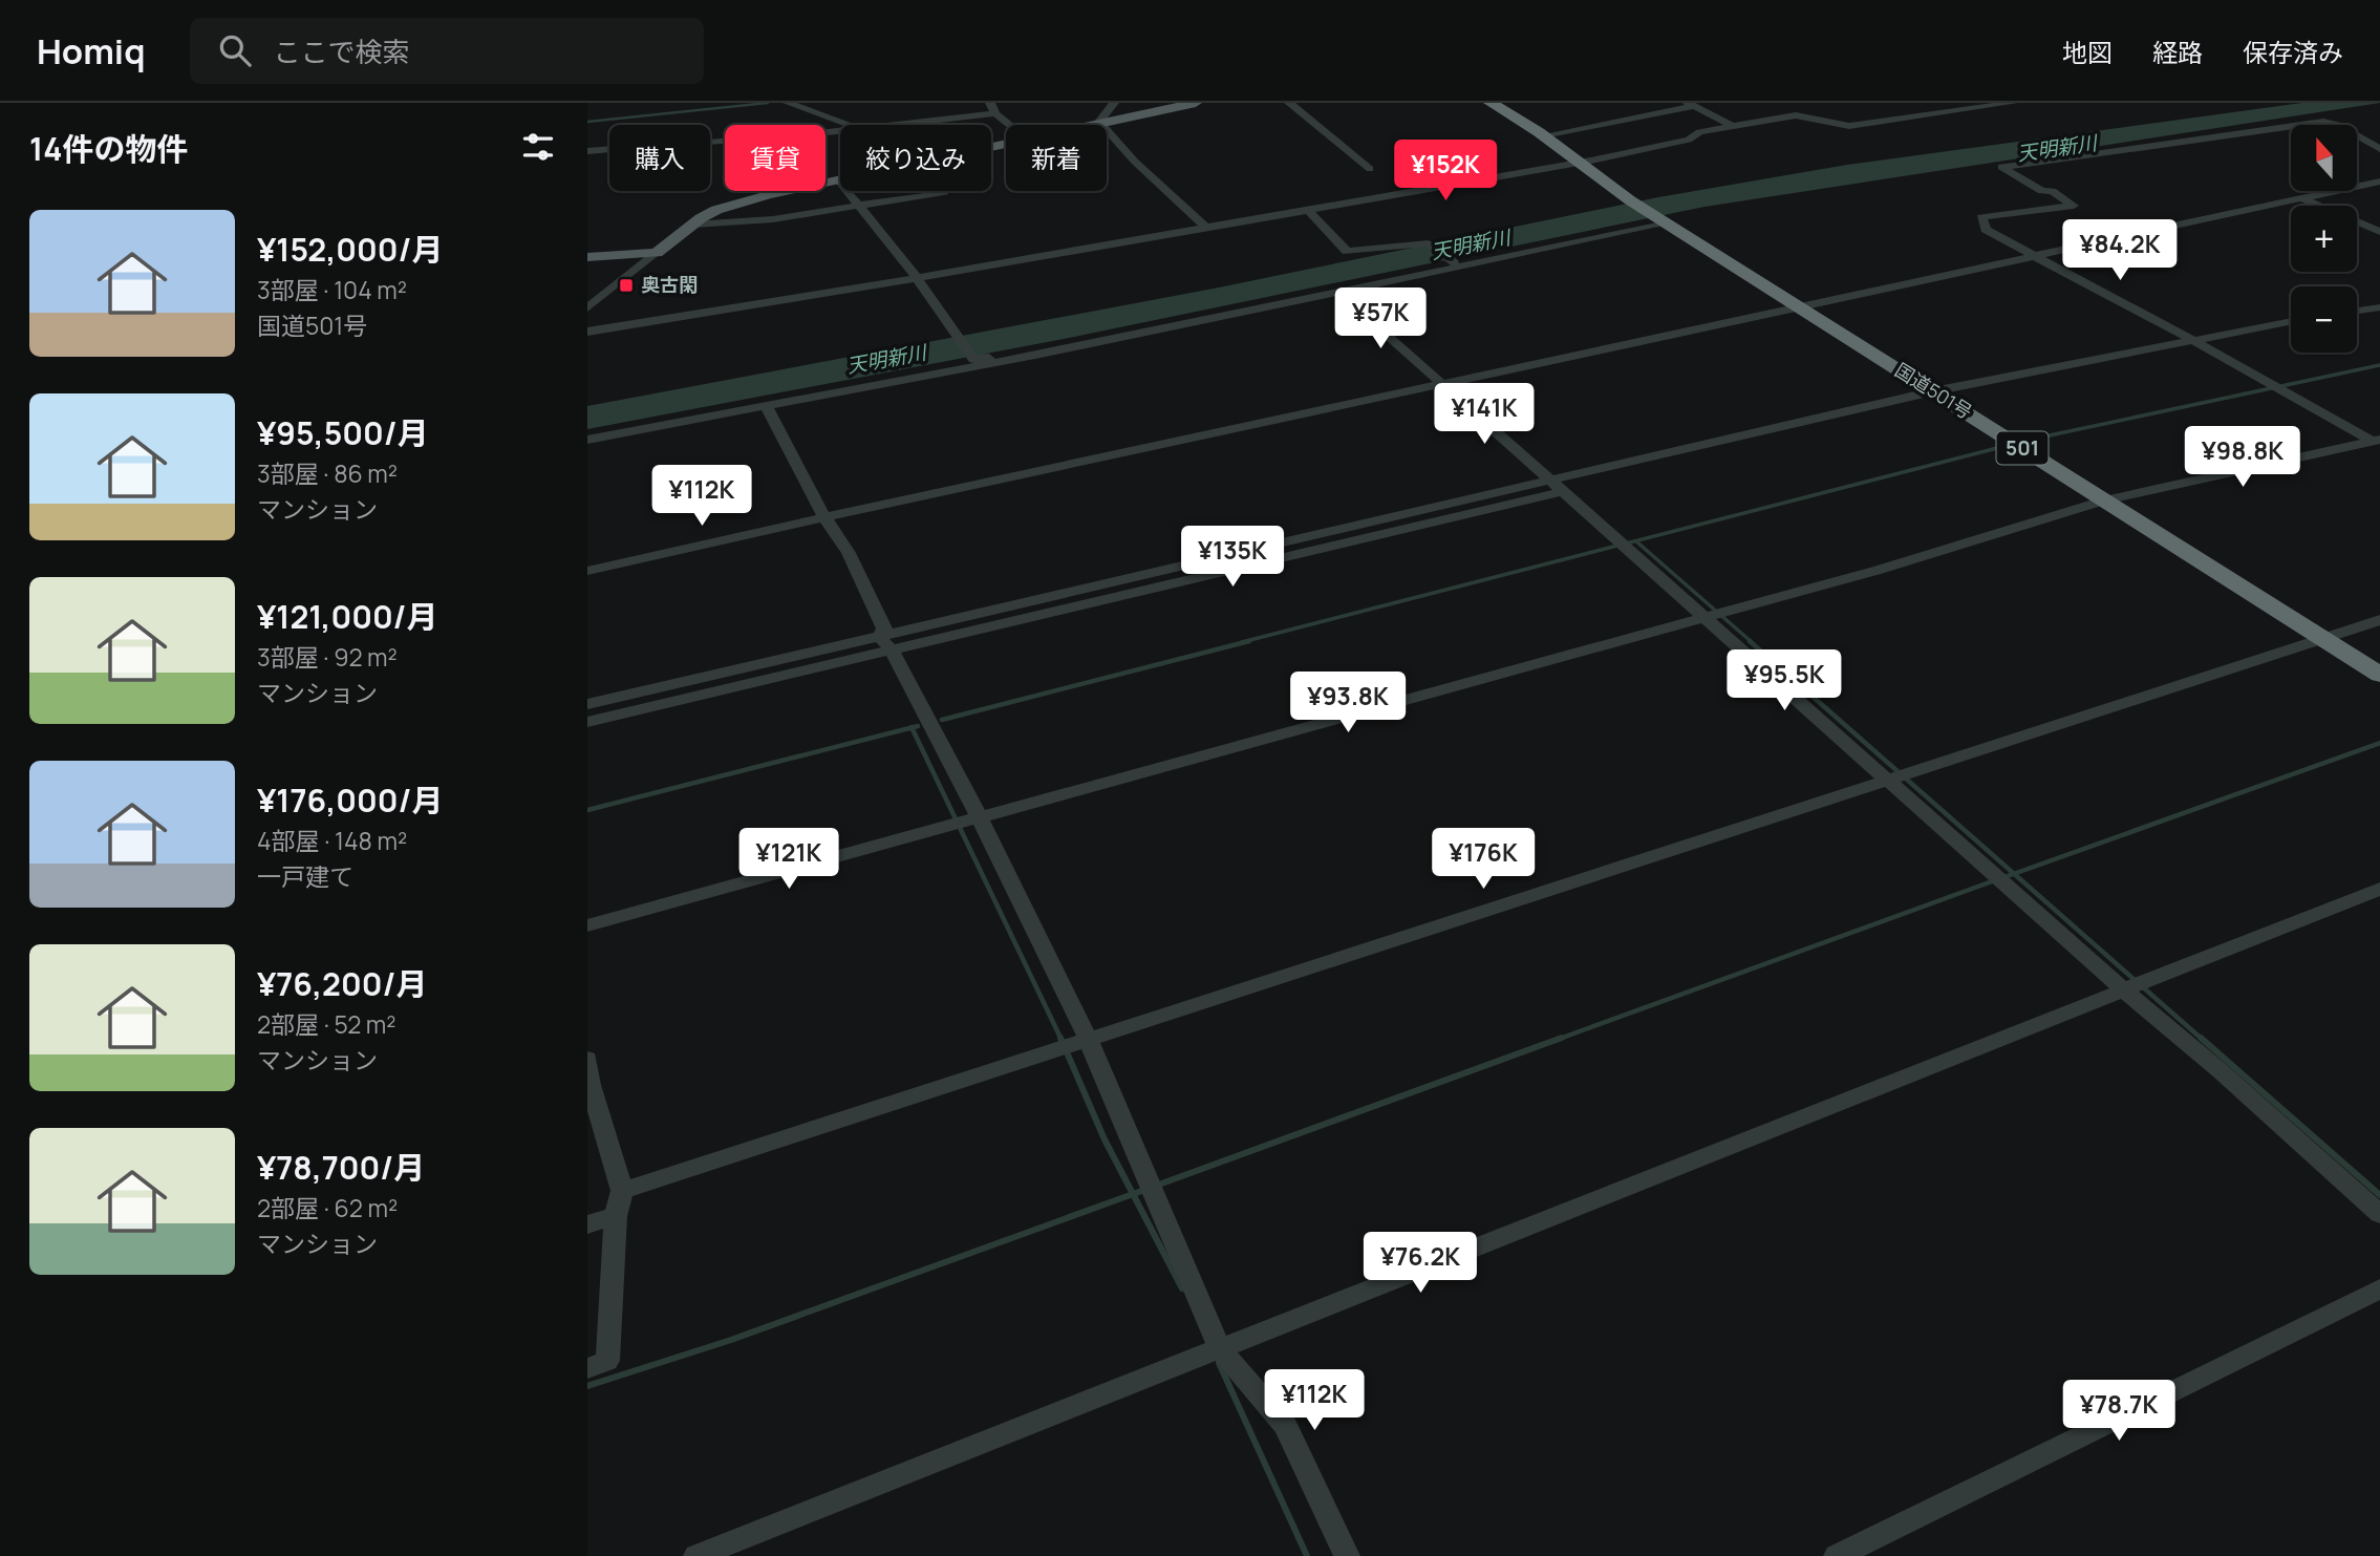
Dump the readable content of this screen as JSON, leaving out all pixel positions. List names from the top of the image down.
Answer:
{
  "streets": {
    "highway": ["国道501号", "501"]
  },
  "water": ["天明新川"],
  "places": {
    "transit": ["奥古閑"]
  },
  "north": "top",
  "page": {
    "header": "Homiq",
    "search": "ここで検索",
    "nav": ["地図", "経路", "保存済み"],
    "heading": "14件の物件",
    "map_buttons": ["+", "−"],
    "chip": [
      "購入",
      "賃貸",
      "絞り込み",
      "新着"
    ],
    "price": [
      "¥152K",
      "¥84.2K",
      "¥57K",
      "¥141K",
      "¥98.8K",
      "¥112K",
      "¥135K",
      "¥95.5K",
      "¥93.8K",
      "¥121K",
      "¥176K",
      "¥76.2K",
      "¥112K",
      "¥78.7K"
    ],
    "list": [
      {
        "name": "¥152,000/月",
        "note": "3部屋 · 104 m² · 国道501号"
      },
      {
        "name": "¥95,500/月",
        "note": "3部屋 · 86 m² · マンション"
      },
      {
        "name": "¥121,000/月",
        "note": "3部屋 · 92 m² · マンション"
      },
      {
        "name": "¥176,000/月",
        "note": "4部屋 · 148 m² · 一戸建て"
      },
      {
        "name": "¥76,200/月",
        "note": "2部屋 · 52 m² · マンション"
      },
      {
        "name": "¥78,700/月",
        "note": "2部屋 · 62 m² · マンション"
      }
    ]
  }
}
